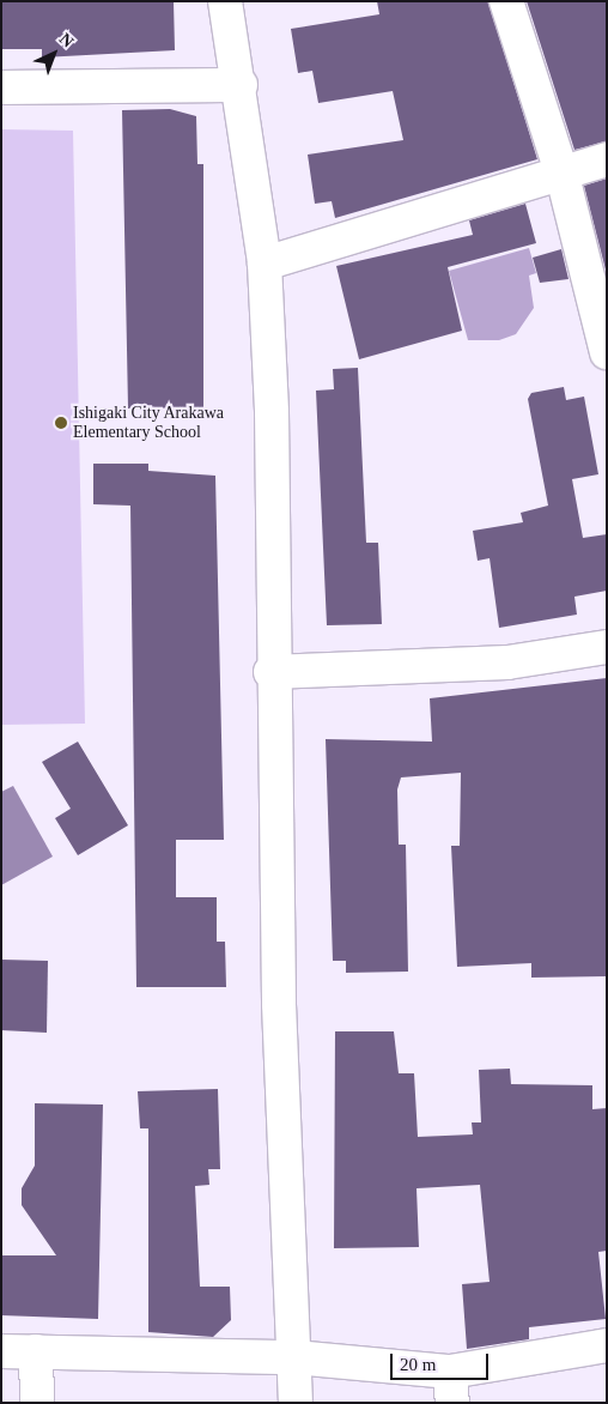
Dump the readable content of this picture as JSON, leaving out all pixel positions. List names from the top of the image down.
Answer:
{
  "places": ["Ishigaki City Arakawa Elementary School"],
  "scale_bar": "20 m",
  "north": "top right"
}
